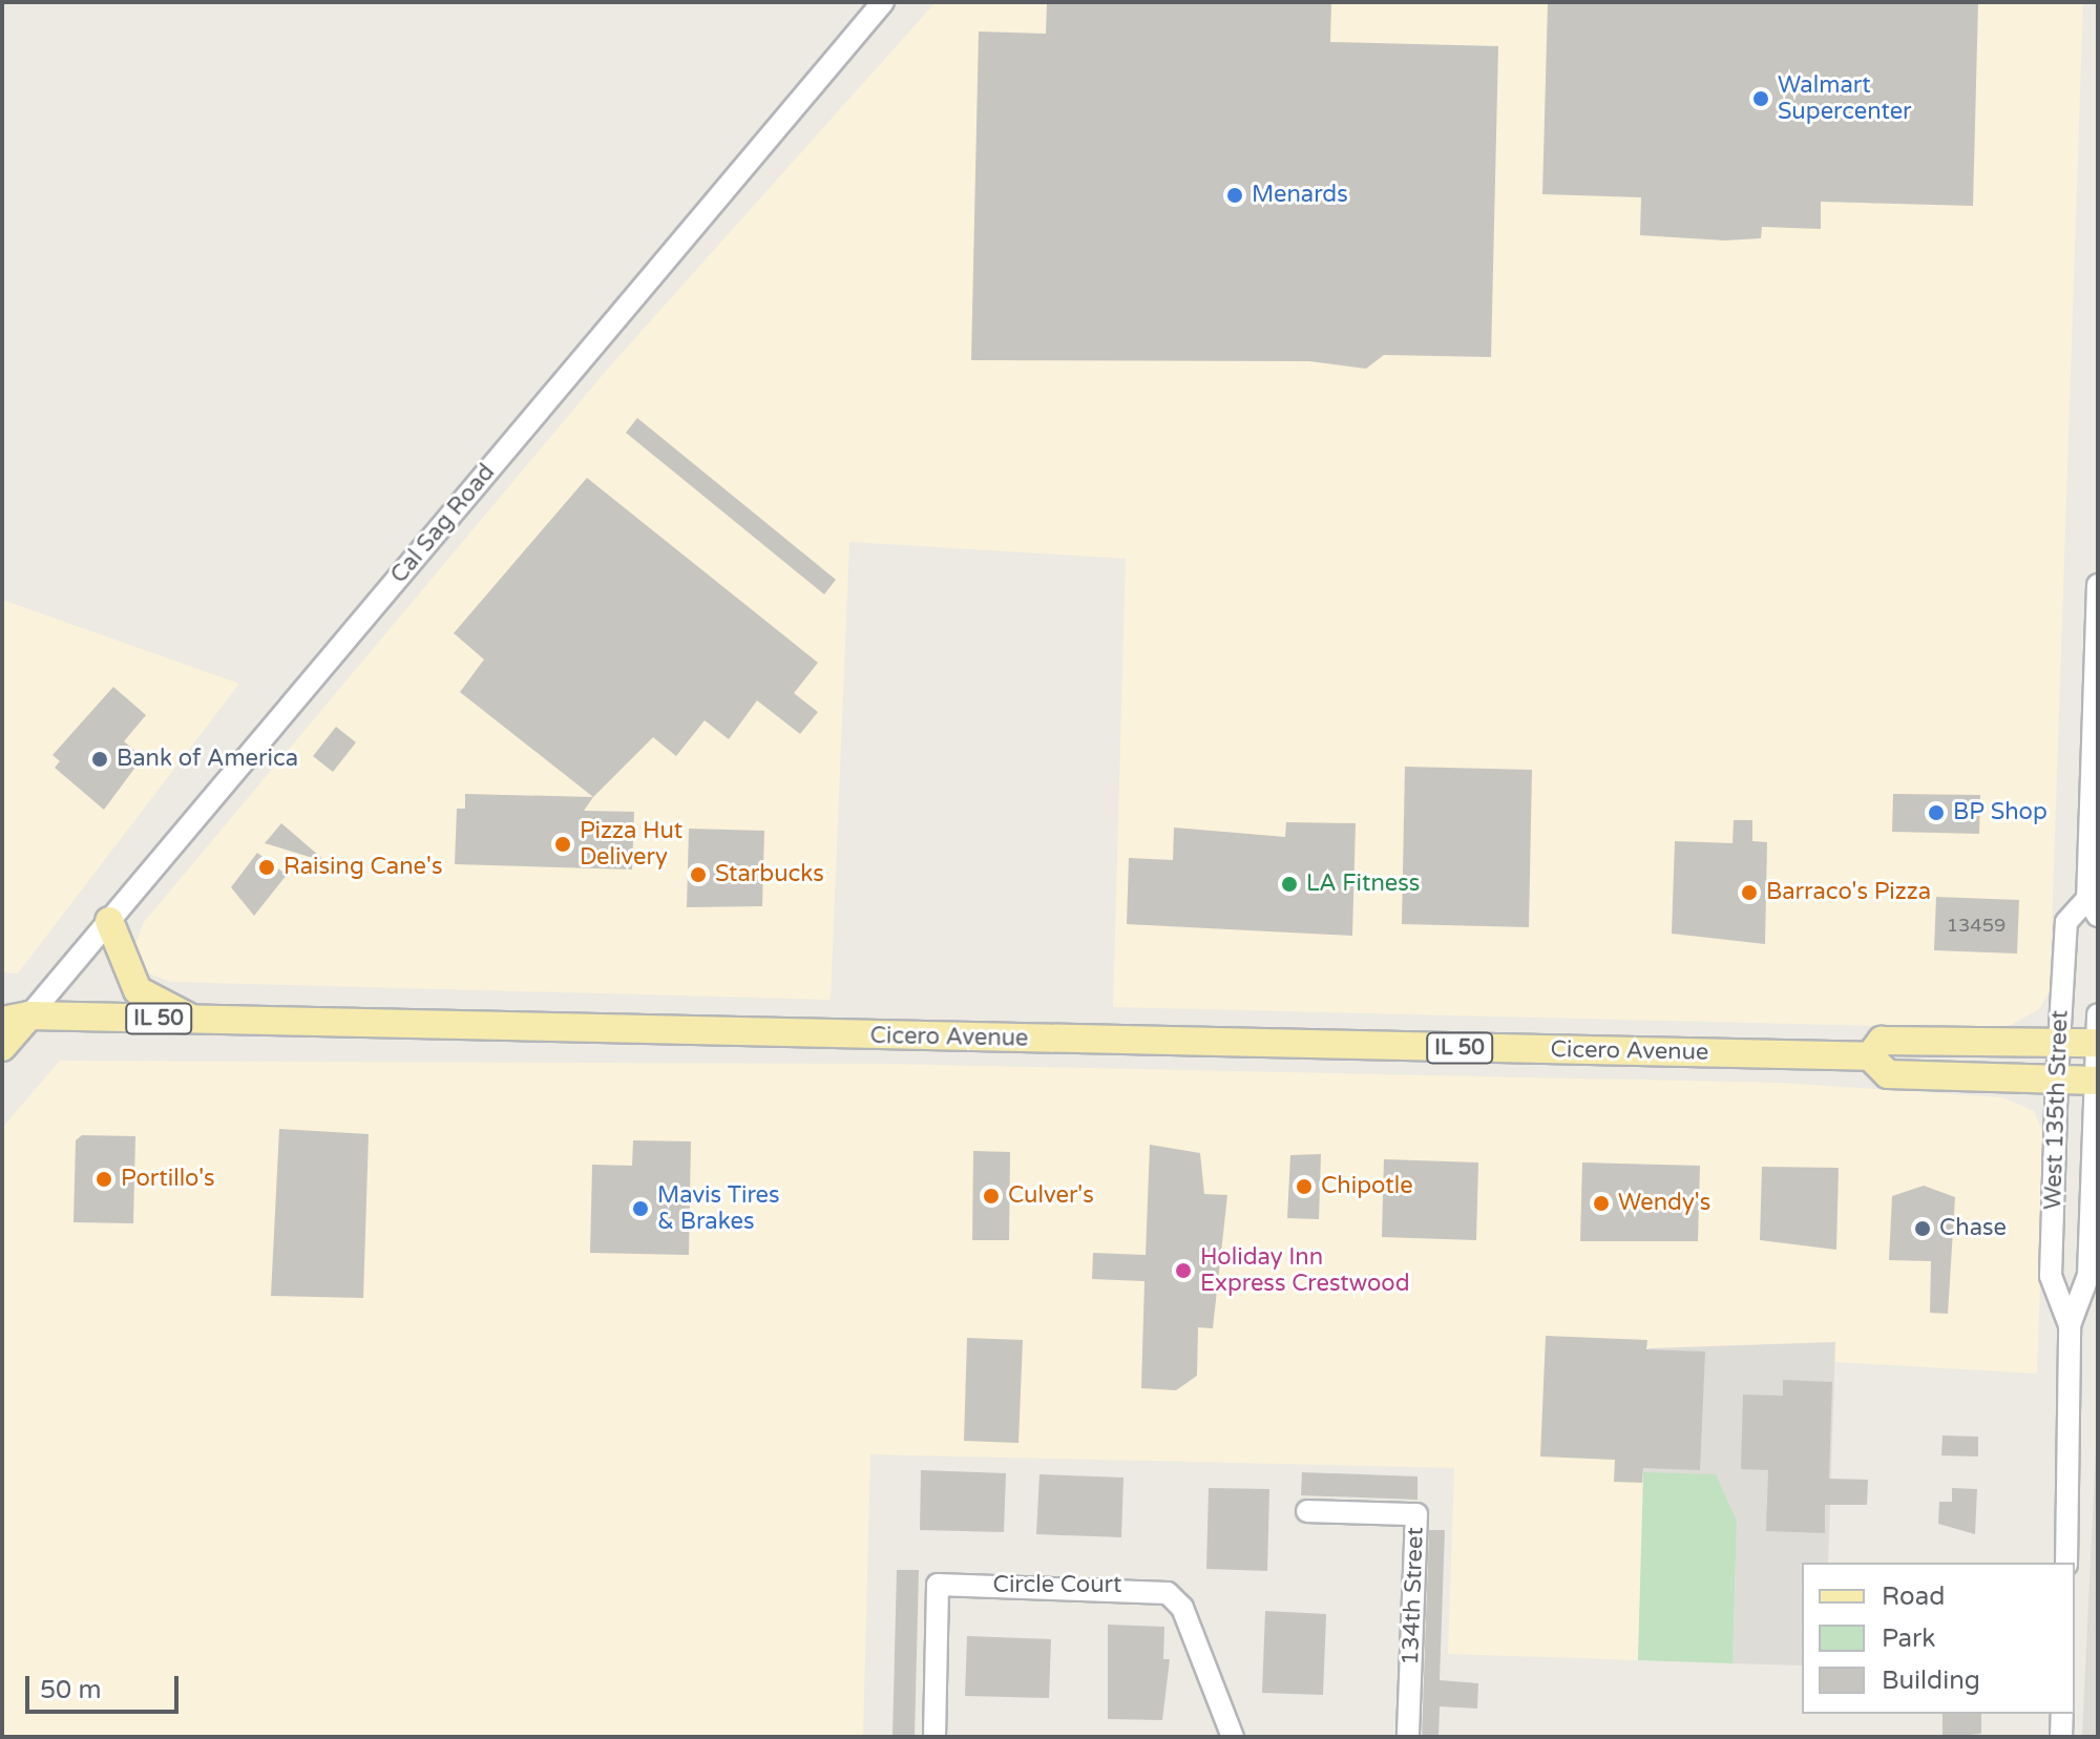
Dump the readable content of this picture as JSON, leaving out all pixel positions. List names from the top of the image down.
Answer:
{
  "streets": {
    "main road": ["Cal Sag Road", "IL 50", "Cicero Avenue"],
    "street": ["West 135th Street", "Circle Court", "134th Street"]
  },
  "crossings": [
    ["Cal Sag Road", "Cicero Avenue"],
    ["Cicero Avenue", "West 135th Street"]
  ],
  "places": [
    "Walmart Supercenter",
    "Menards",
    "Bank of America",
    "BP Shop",
    "Pizza Hut Delivery",
    "Raising Cane's",
    "Starbucks",
    "LA Fitness",
    "Barraco's Pizza",
    "Portillo's",
    "Chipotle",
    "Culver's",
    "Wendy's",
    "Mavis Tires & Brakes",
    "Chase",
    "Holiday Inn Express Crestwood"
  ],
  "house_numbers": ["13459"],
  "legend": ["Road", "Park", "Building"],
  "scale_bar": "50 m"
}
